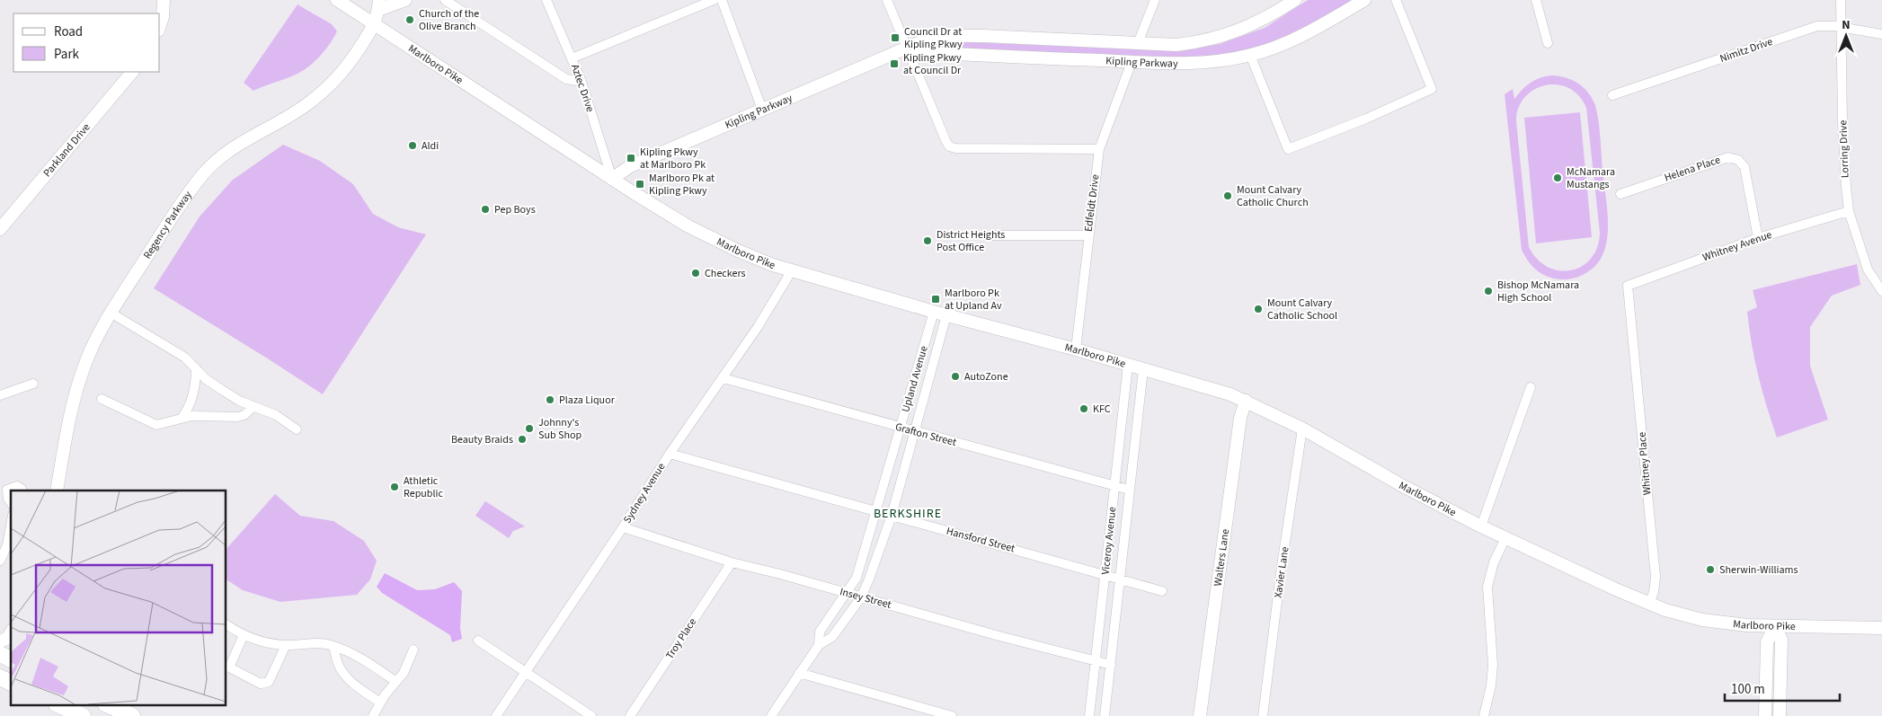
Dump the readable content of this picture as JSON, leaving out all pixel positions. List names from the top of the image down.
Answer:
{
  "streets": {
    "street": [
      "Nimitz Drive",
      "Kipling Parkway",
      "Marlboro Pike",
      "Aztec Drive",
      "Lorring Drive",
      "Parkland Drive",
      "Helena Place",
      "Edfeldt Drive",
      "Regency Parkway",
      "Whitney Avenue",
      "Upland Avenue",
      "Grafton Street",
      "Whitney Place",
      "Sydney Avenue",
      "Hansford Street",
      "Viceroy Avenue",
      "Walters Lane",
      "Xavier Lane",
      "Insey Street",
      "Troy Place"
    ]
  },
  "crossings": [
    ["Nimitz Drive", "Lorring Drive"],
    ["Kipling Parkway", "Marlboro Pike"],
    ["Kipling Parkway", "Aztec Drive"],
    ["Kipling Parkway", "Edfeldt Drive"],
    ["Marlboro Pike", "Aztec Drive"],
    ["Marlboro Pike", "Edfeldt Drive"],
    ["Marlboro Pike", "Regency Parkway"],
    ["Marlboro Pike", "Upland Avenue"],
    ["Marlboro Pike", "Whitney Place"],
    ["Marlboro Pike", "Sydney Avenue"],
    ["Marlboro Pike", "Viceroy Avenue"],
    ["Marlboro Pike", "Walters Lane"],
    ["Marlboro Pike", "Xavier Lane"],
    ["Lorring Drive", "Whitney Avenue"],
    ["Helena Place", "Whitney Avenue"],
    ["Whitney Avenue", "Whitney Place"],
    ["Upland Avenue", "Grafton Street"],
    ["Upland Avenue", "Hansford Street"],
    ["Upland Avenue", "Insey Street"],
    ["Grafton Street", "Sydney Avenue"],
    ["Grafton Street", "Viceroy Avenue"],
    ["Sydney Avenue", "Hansford Street"],
    ["Sydney Avenue", "Insey Street"],
    ["Hansford Street", "Viceroy Avenue"],
    ["Viceroy Avenue", "Insey Street"],
    ["Insey Street", "Troy Place"]
  ],
  "districts": ["BERKSHIRE"],
  "places": {
    "other": [
      "Church of the Olive Branch",
      "Aldi",
      "McNamara Mustangs",
      "Mount Calvary Catholic Church",
      "Pep Boys",
      "District Heights Post Office",
      "Checkers",
      "Bishop McNamara High School",
      "Mount Calvary Catholic School",
      "AutoZone",
      "Plaza Liquor",
      "KFC",
      "Johnny's Sub Shop",
      "Beauty Braids",
      "Athletic Republic",
      "Sherwin-Williams"
    ],
    "transit": [
      "Council Dr at Kipling Pkwy",
      "Kipling Pkwy at Council Dr",
      "Kipling Pkwy at Marlboro Pk",
      "Marlboro Pk at Kipling Pkwy",
      "Marlboro Pk at Upland Av"
    ]
  },
  "legend": ["Road", "Park"],
  "scale_bar": "100 m",
  "north": "top"
}
